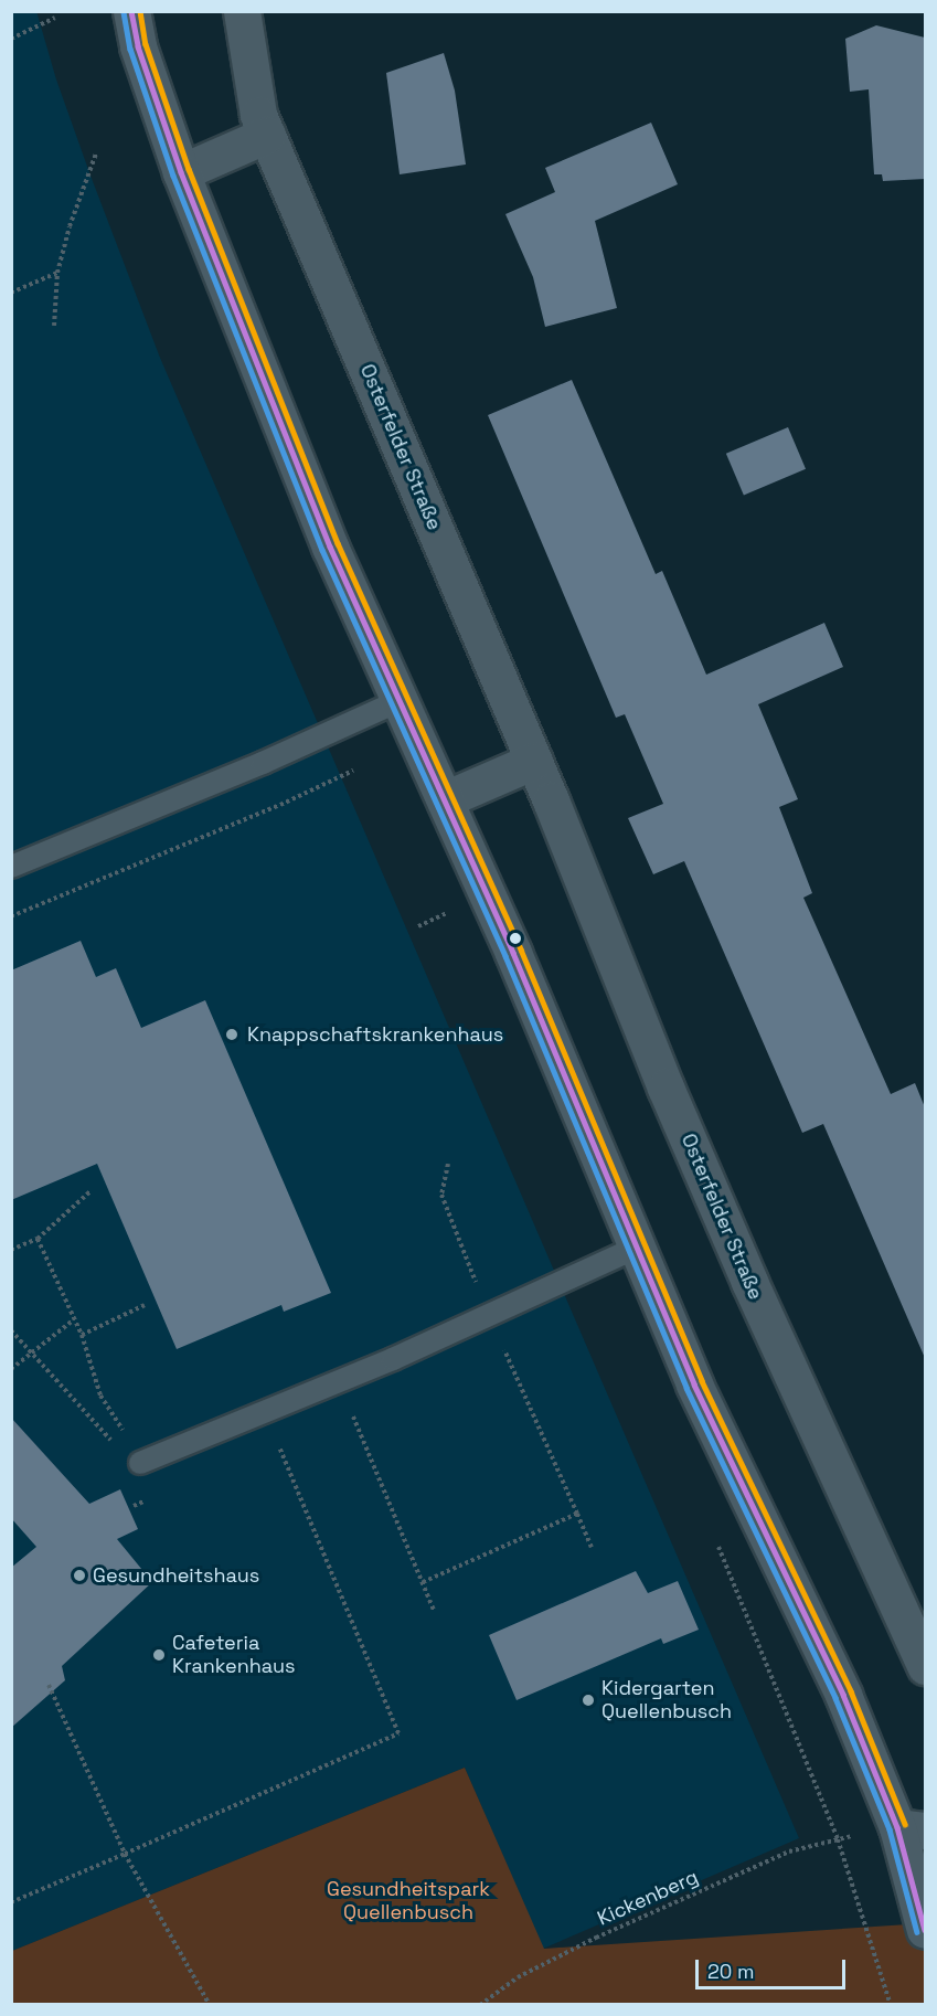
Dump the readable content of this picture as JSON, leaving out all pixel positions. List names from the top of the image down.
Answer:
{
  "streets": {
    "main road": ["Osterfelder Straße"],
    "path": ["Kickenberg"]
  },
  "parks": ["Gesundheitspark Quellenbusch"],
  "places": [
    "Knappschaftskrankenhaus",
    "Gesundheitshaus",
    "Cafeteria Krankenhaus",
    "Kidergarten Quellenbusch"
  ],
  "scale_bar": "20 m"
}
